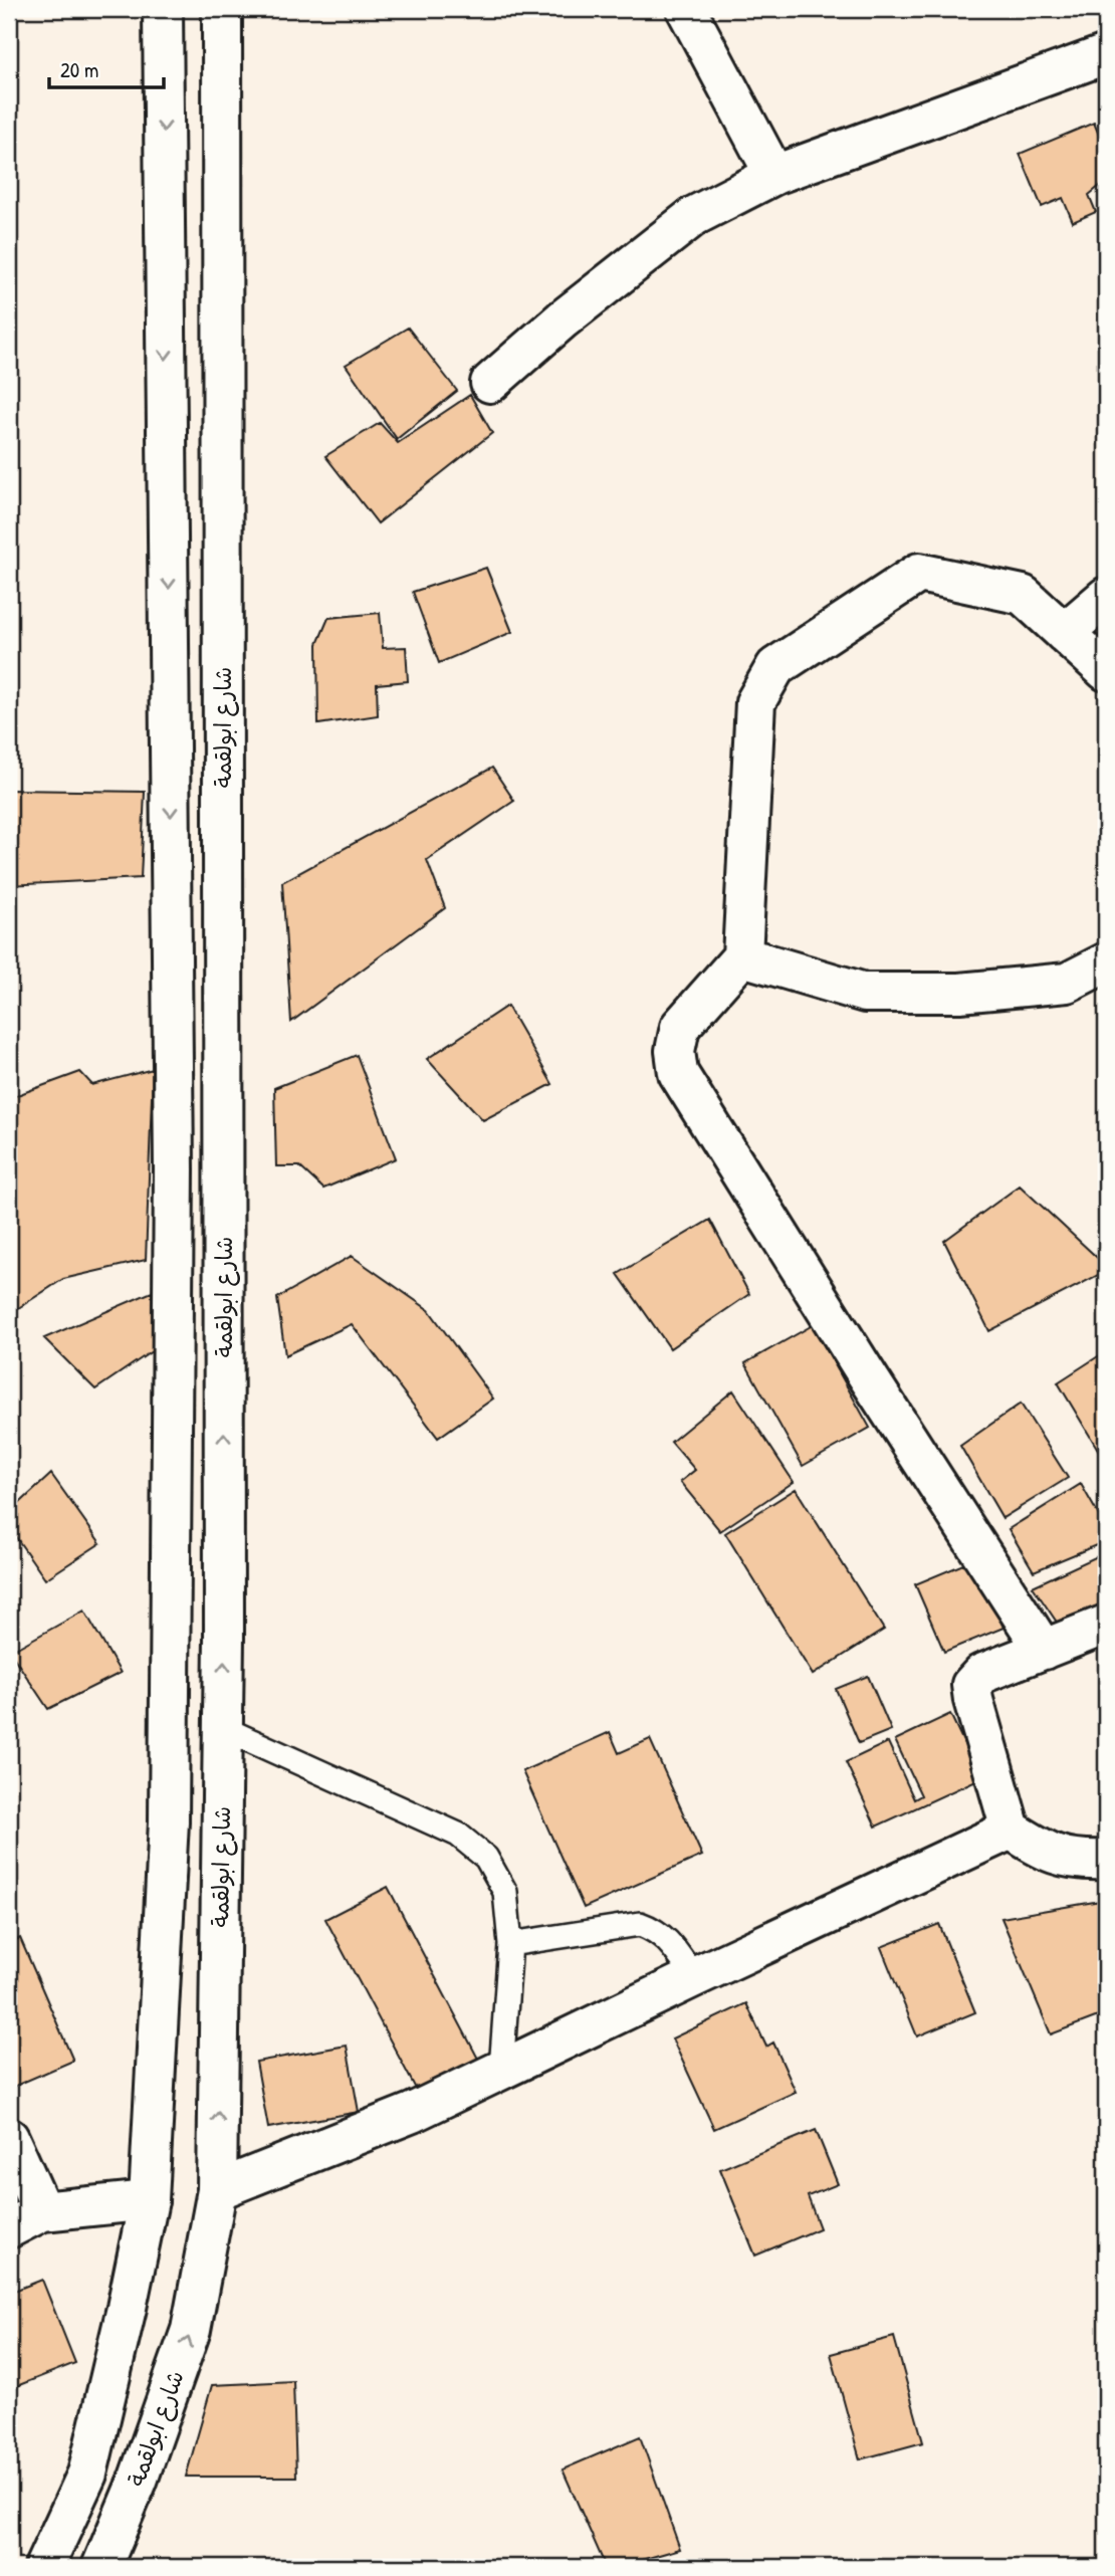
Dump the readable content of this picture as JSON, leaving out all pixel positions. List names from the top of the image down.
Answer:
{
  "streets": {
    "street": ["شارع ابولقمة"]
  },
  "scale_bar": "20 m"
}
